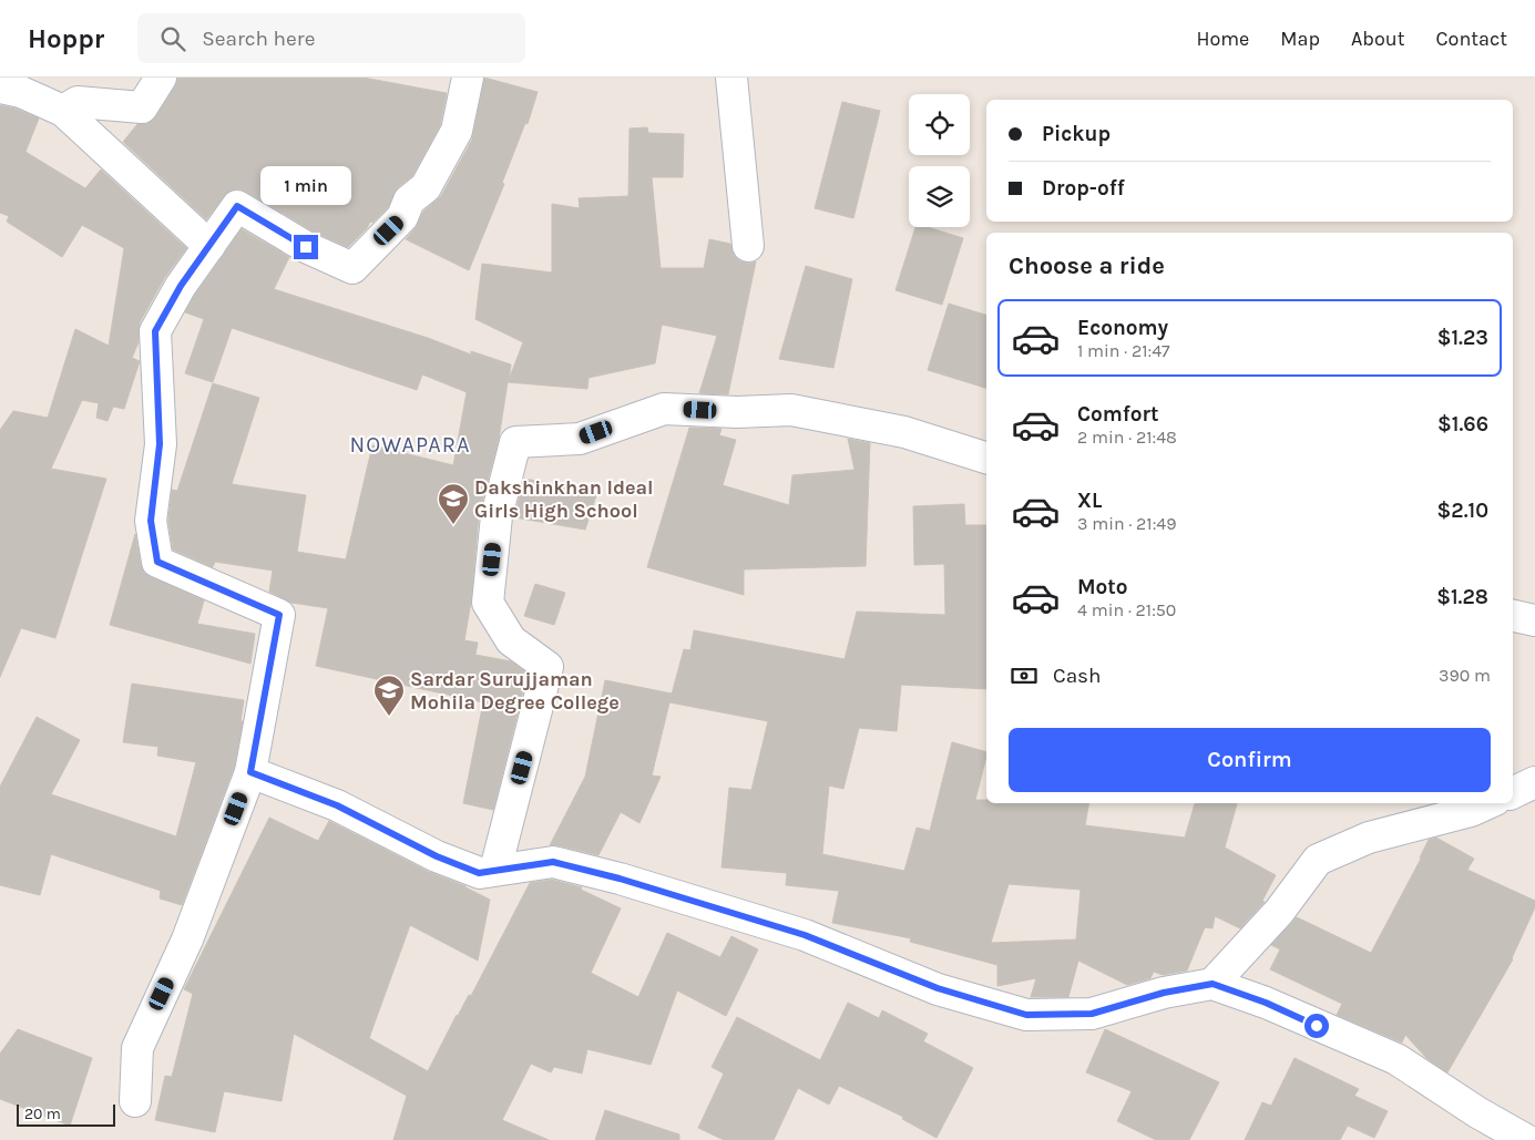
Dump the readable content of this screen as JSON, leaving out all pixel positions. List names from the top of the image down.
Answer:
{
  "districts": ["NOWAPARA"],
  "places": {
    "school or university": ["Dakshinkhan Ideal Girls High School", "Sardar Surujjaman Mohila Degree College"]
  },
  "scale_bar": "20 m",
  "page": {
    "header": "Hoppr",
    "search": "Search here",
    "nav": [
      "Home",
      "Map",
      "About",
      "Contact"
    ],
    "banner": ["Pickup", "Drop-off"],
    "bubble": "1 min",
    "heading": "Choose a ride",
    "list": [
      {
        "name": "Economy",
        "note": "1 min · 21:47",
        "value": "$1.23"
      },
      {
        "name": "Comfort",
        "note": "2 min · 21:48",
        "value": "$1.66"
      },
      {
        "name": "XL",
        "note": "3 min · 21:49",
        "value": "$2.10"
      },
      {
        "name": "Moto",
        "note": "4 min · 21:50",
        "value": "$1.28"
      }
    ],
    "pay": ["Cash", "390 m"],
    "buttons": "Confirm",
    "scale": "20 m"
  }
}
